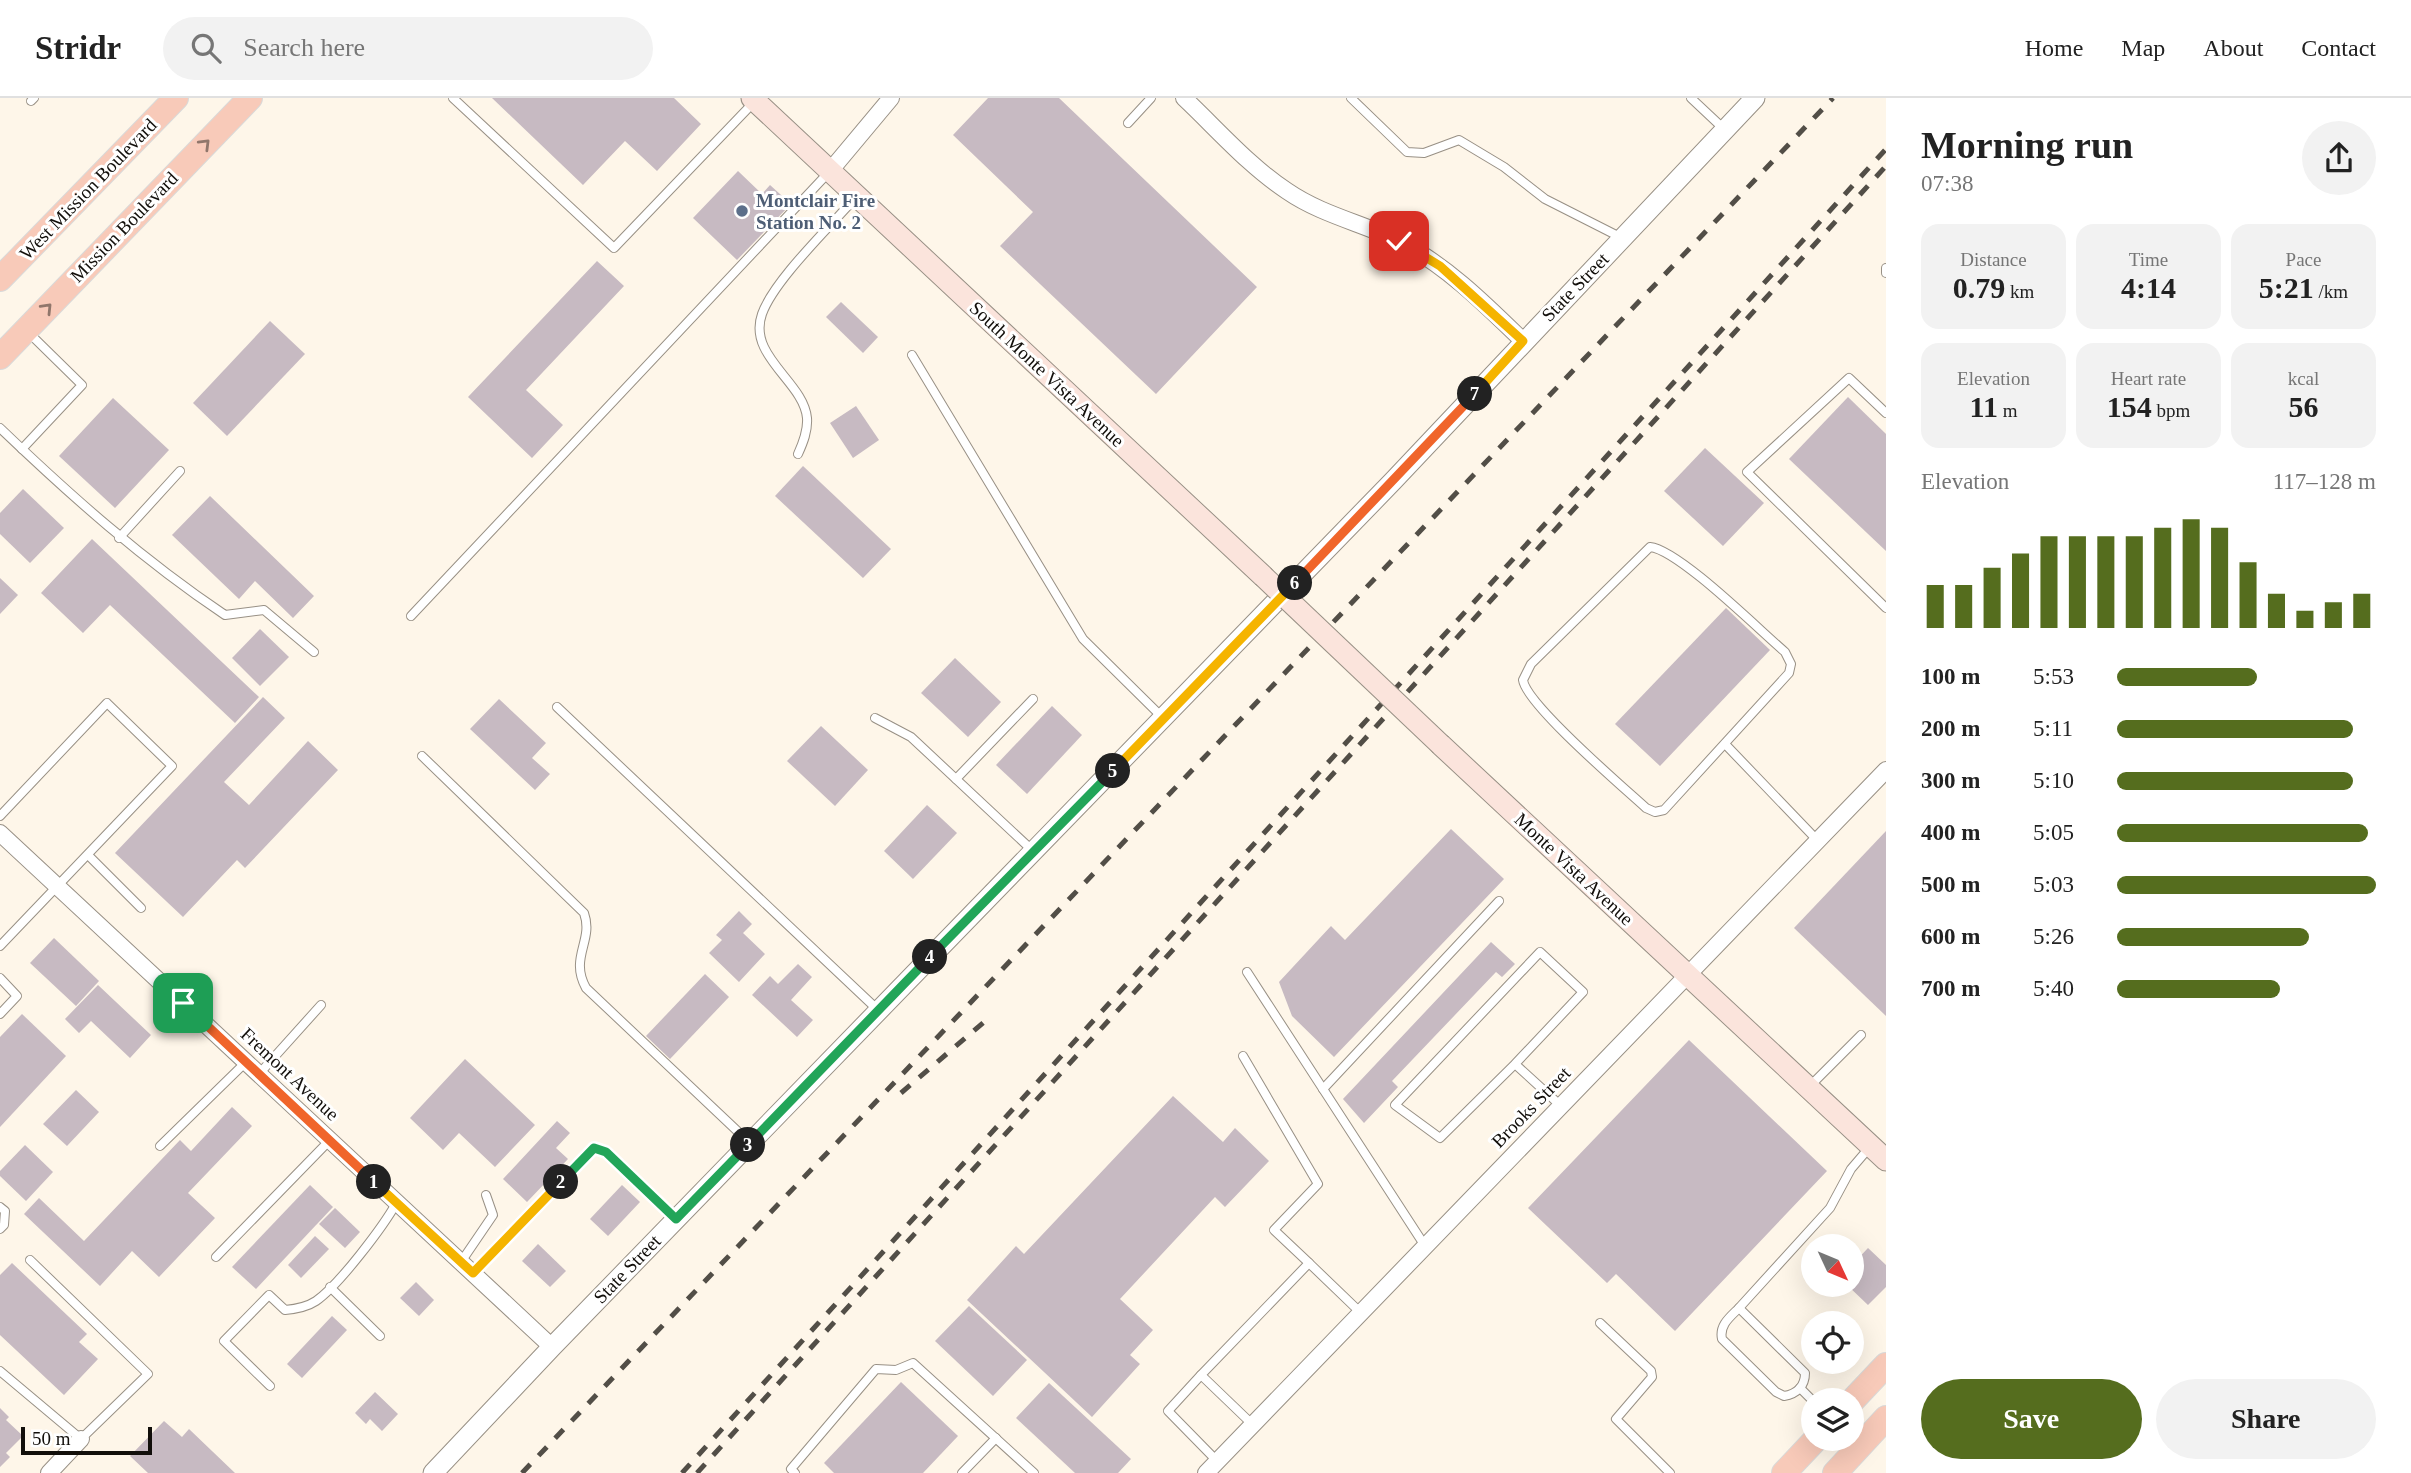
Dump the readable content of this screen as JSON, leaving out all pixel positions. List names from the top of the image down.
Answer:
{
  "streets": {
    "main road": [
      "West Mission Boulevard",
      "Mission Boulevard",
      "South Monte Vista Avenue",
      "Monte Vista Avenue"
    ],
    "street": ["State Street", "Fremont Avenue", "Brooks Street"]
  },
  "crossings": [
    ["State Street", "Fremont Avenue"],
    ["South Monte Vista Avenue", "Monte Vista Avenue"],
    ["Monte Vista Avenue", "Brooks Street"]
  ],
  "one_way": ["Mission Boulevard"],
  "places": ["Montclair Fire Station No. 2"],
  "scale_bar": "50 m",
  "north": "bottom right",
  "page": {
    "header": "Stridr",
    "search": "Search here",
    "nav": [
      "Home",
      "Map",
      "About",
      "Contact"
    ],
    "heading": ["Morning run", "07:38"],
    "stats": [
      ["Distance", "0.79 km"],
      ["Time", "4:14"],
      ["Pace", "5:21 /km"],
      ["Elevation", "11 m"],
      ["Heart rate", "154 bpm"],
      ["kcal", "56"]
    ],
    "pins": [
      "7",
      "6",
      "5",
      "4",
      "3",
      "1",
      "2"
    ],
    "chart": ["Elevation", "117–128 m"],
    "list": [
      {
        "name": "100 m",
        "note": "5:53"
      },
      {
        "name": "200 m",
        "note": "5:11"
      },
      {
        "name": "300 m",
        "note": "5:10"
      },
      {
        "name": "400 m",
        "note": "5:05"
      },
      {
        "name": "500 m",
        "note": "5:03"
      },
      {
        "name": "600 m",
        "note": "5:26"
      },
      {
        "name": "700 m",
        "note": "5:40"
      }
    ],
    "buttons": ["Save", "Share"],
    "scale": "50 m"
  }
}
